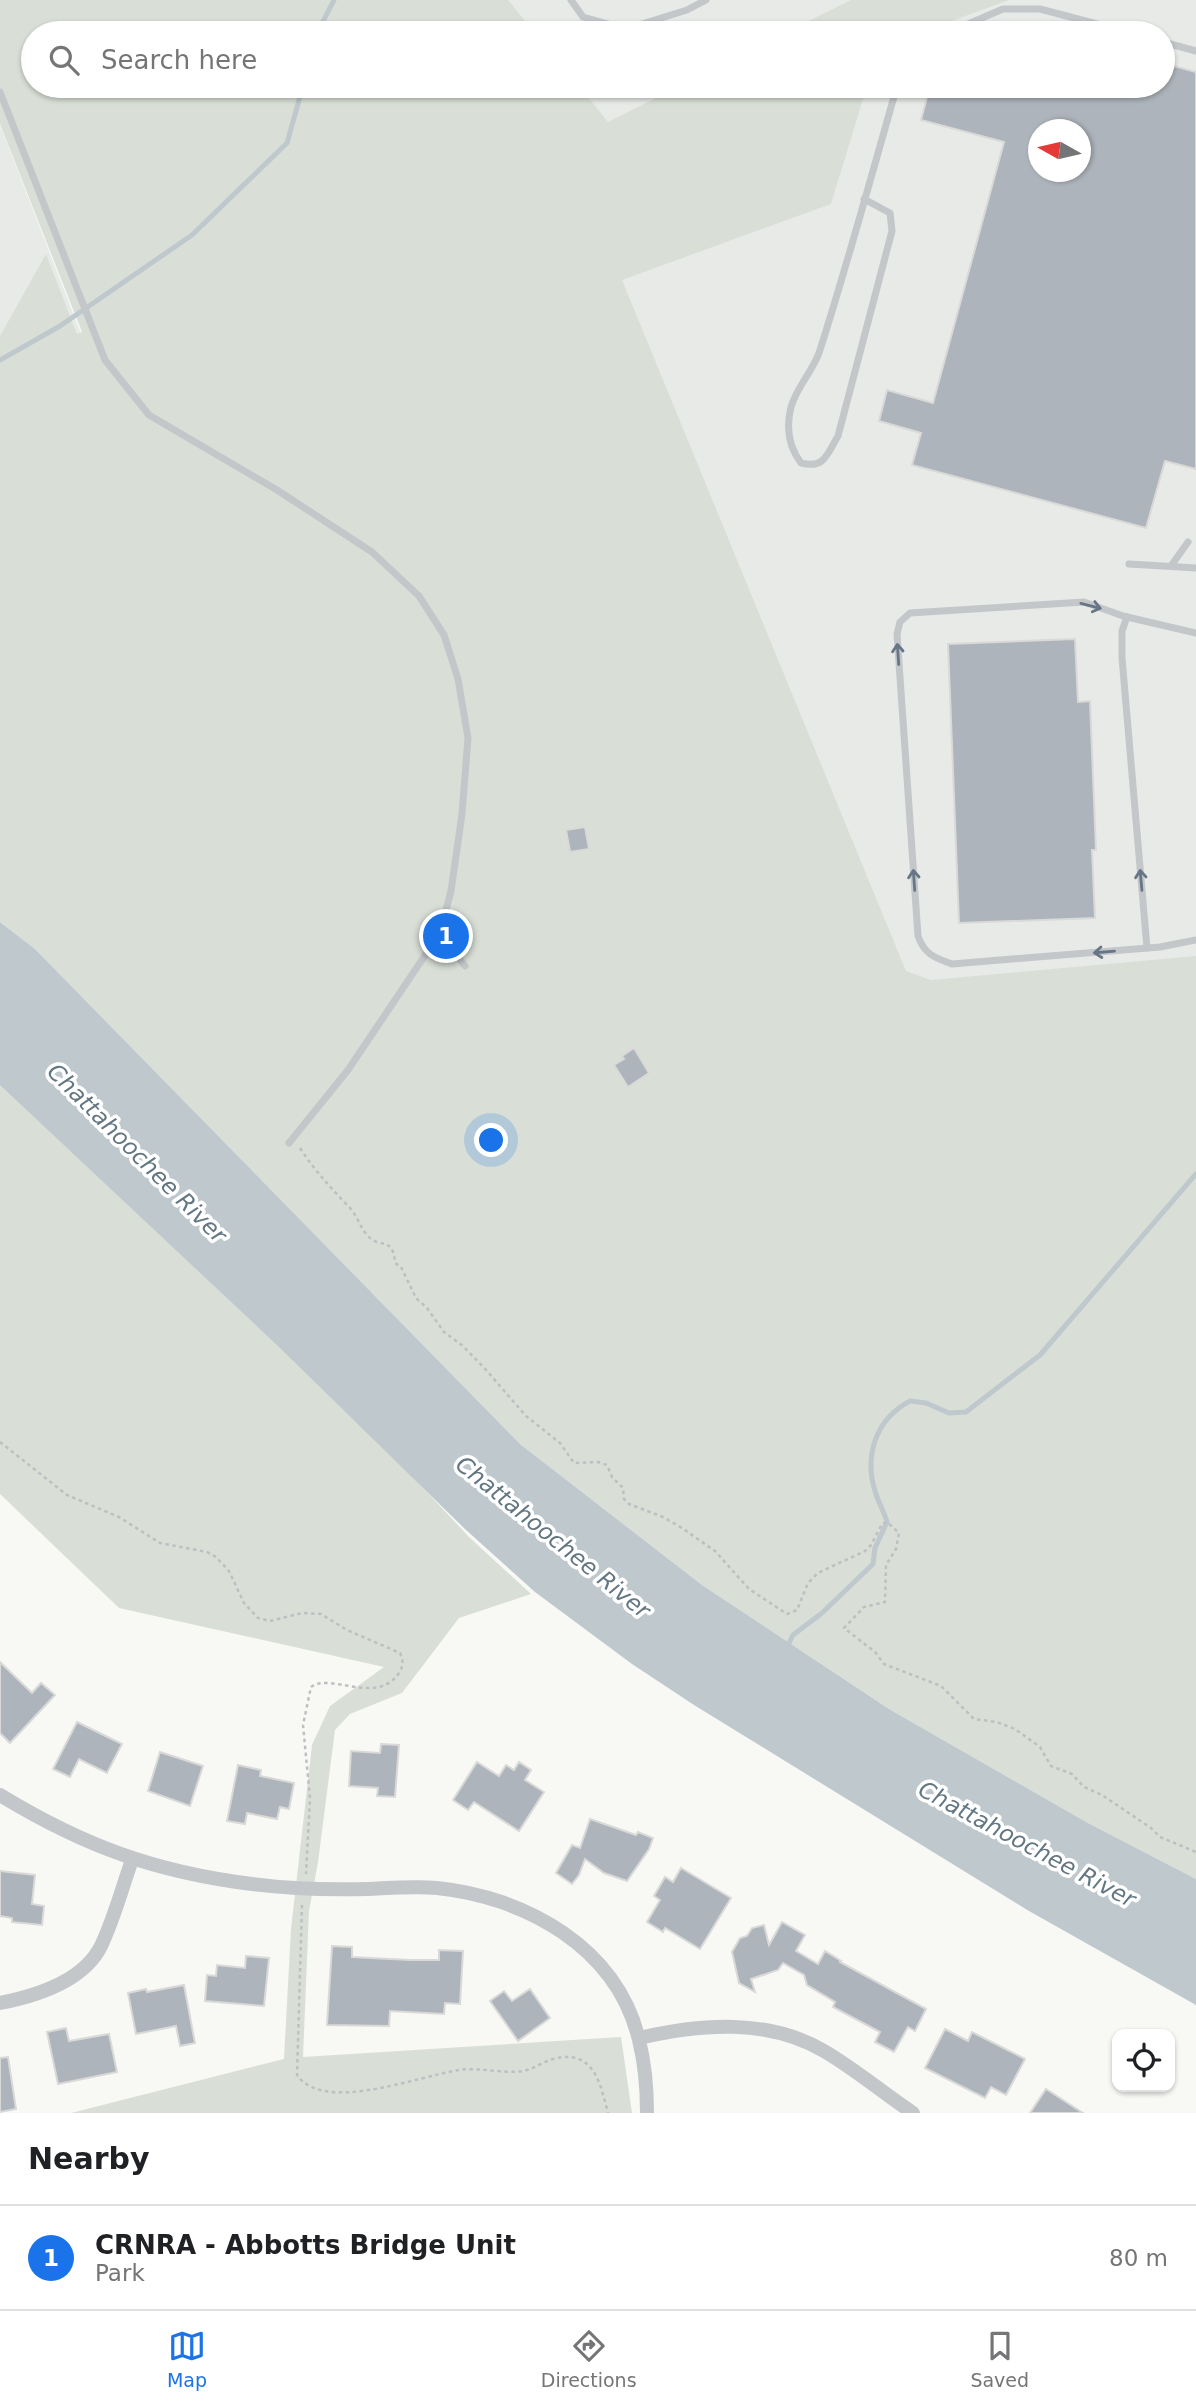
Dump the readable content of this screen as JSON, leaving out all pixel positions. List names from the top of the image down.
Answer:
{
  "water": ["Chattahoochee River"],
  "north": "left",
  "page": {
    "search": "Search here",
    "pins": "1",
    "heading": "Nearby",
    "list": [
      {
        "mark": "1",
        "name": "CRNRA - Abbotts Bridge Unit",
        "note": "Park",
        "value": "80 m"
      }
    ],
    "nav": ["Map", "Directions", "Saved"]
  }
}
